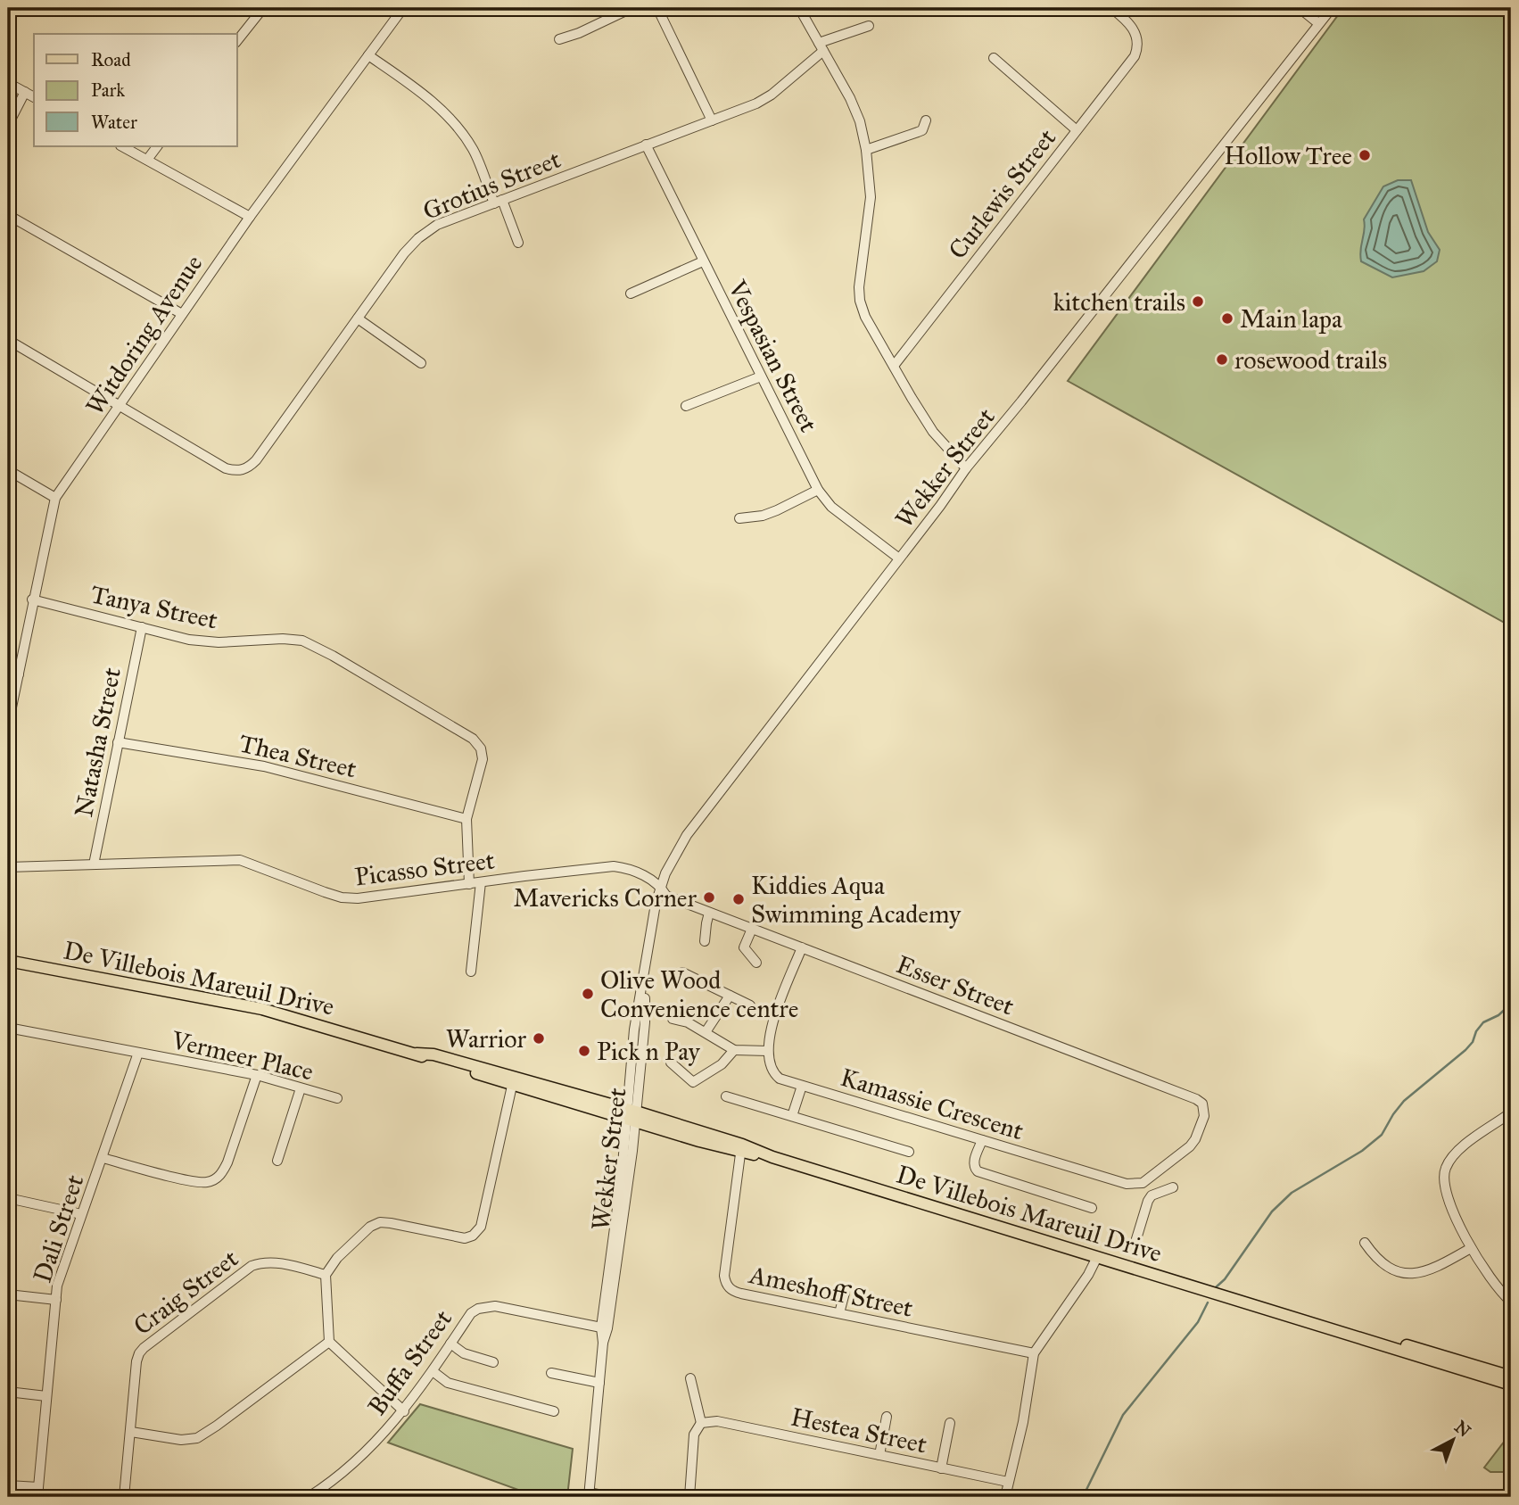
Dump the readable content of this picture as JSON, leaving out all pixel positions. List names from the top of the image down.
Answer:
{
  "streets": {
    "main road": ["De Villebois Mareuil Drive"],
    "street": [
      "Grotius Street",
      "Curlewis Street",
      "Witdoring Avenue",
      "Vespasian Street",
      "Wekker Street",
      "Tanya Street",
      "Natasha Street",
      "Thea Street",
      "Picasso Street",
      "Esser Street",
      "Vermeer Place",
      "Kamassie Crescent",
      "Dali Street",
      "Ameshoff Street",
      "Craig Street",
      "Buffa Street",
      "Hestea Street"
    ]
  },
  "crossings": [
    ["Grotius Street", "Witdoring Avenue"],
    ["Grotius Street", "Vespasian Street"],
    ["Witdoring Avenue", "Tanya Street"],
    ["Vespasian Street", "Wekker Street"],
    ["Wekker Street", "Picasso Street"],
    ["Wekker Street", "De Villebois Mareuil Drive"],
    ["Wekker Street", "Esser Street"],
    ["Wekker Street", "Buffa Street"],
    ["Tanya Street", "Natasha Street"],
    ["Tanya Street", "Thea Street"],
    ["Natasha Street", "Thea Street"],
    ["Natasha Street", "Picasso Street"],
    ["Picasso Street", "Esser Street"],
    ["De Villebois Mareuil Drive", "Ameshoff Street"],
    ["Esser Street", "Kamassie Crescent"],
    ["Vermeer Place", "Dali Street"]
  ],
  "places": [
    "Hollow Tree",
    "kitchen trails",
    "Main lapa",
    "rosewood trails",
    "Mavericks Corner",
    "Kiddies Aqua Swimming Academy",
    "Olive Wood Convenience centre",
    "Warrior",
    "Pick n Pay"
  ],
  "legend": ["Road", "Park", "Water"],
  "north": "top right"
}
